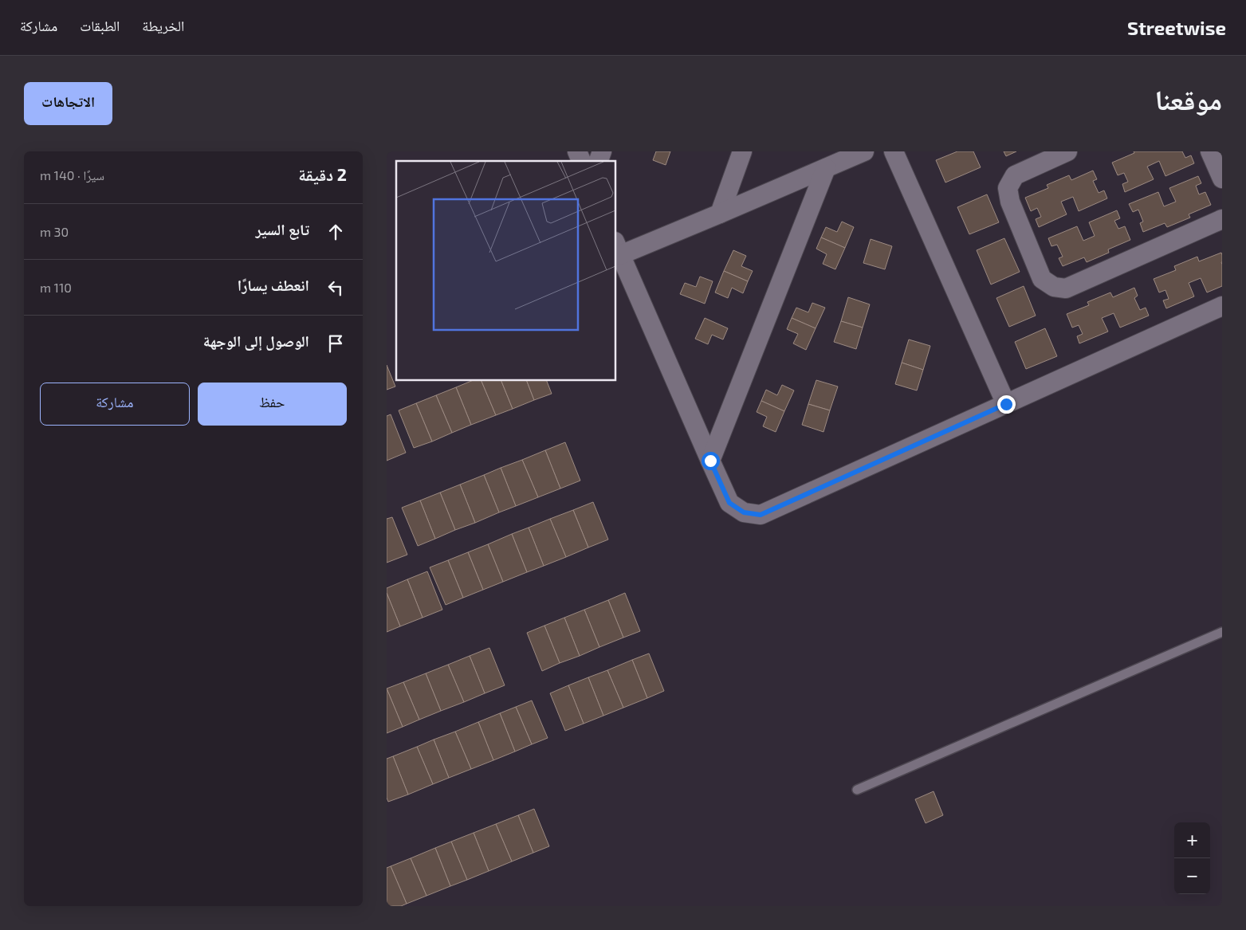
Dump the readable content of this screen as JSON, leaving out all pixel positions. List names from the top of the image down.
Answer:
{
  "page": {
    "header": "Streetwise",
    "nav": ["الخريطة", "الطبقات", "مشاركة"],
    "title": "موقعنا",
    "buttons": [
      "الاتجاهات",
      ["حفظ", "مشاركة"]
    ],
    "heading": ["2 دقيقة", "سيرًا · 140 m"],
    "list": [
      ["تابع السير", "30 m"],
      ["انعطف يسارًا", "110 m"],
      "الوصول إلى الوجهة"
    ],
    "map_buttons": ["+", "−"]
  }
}
